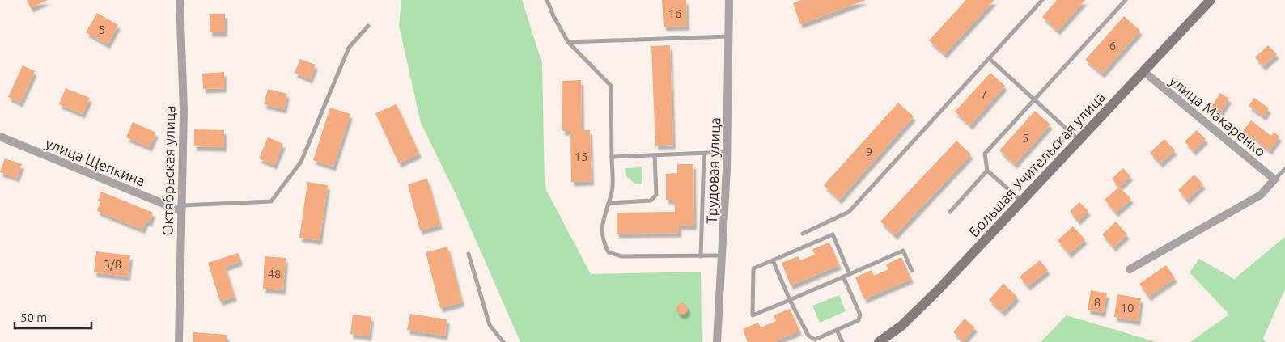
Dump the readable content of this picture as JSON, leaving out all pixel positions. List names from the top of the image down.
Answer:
{
  "streets": {
    "main road": ["Большая Учительская улица"],
    "street": [
      "улица Макаренко",
      "улица Щепкина",
      "Октябрьская улица",
      "Трудовая улица"
    ]
  },
  "crossings": [
    ["улица Макаренко", "Большая Учительская улица"],
    ["улица Щепкина", "Октябрьская улица"]
  ],
  "house_numbers": [
    "16",
    "5",
    "6",
    "7",
    "5",
    "9",
    "15",
    "3/8",
    "48",
    "8",
    "10"
  ],
  "scale_bar": "50 m"
}
